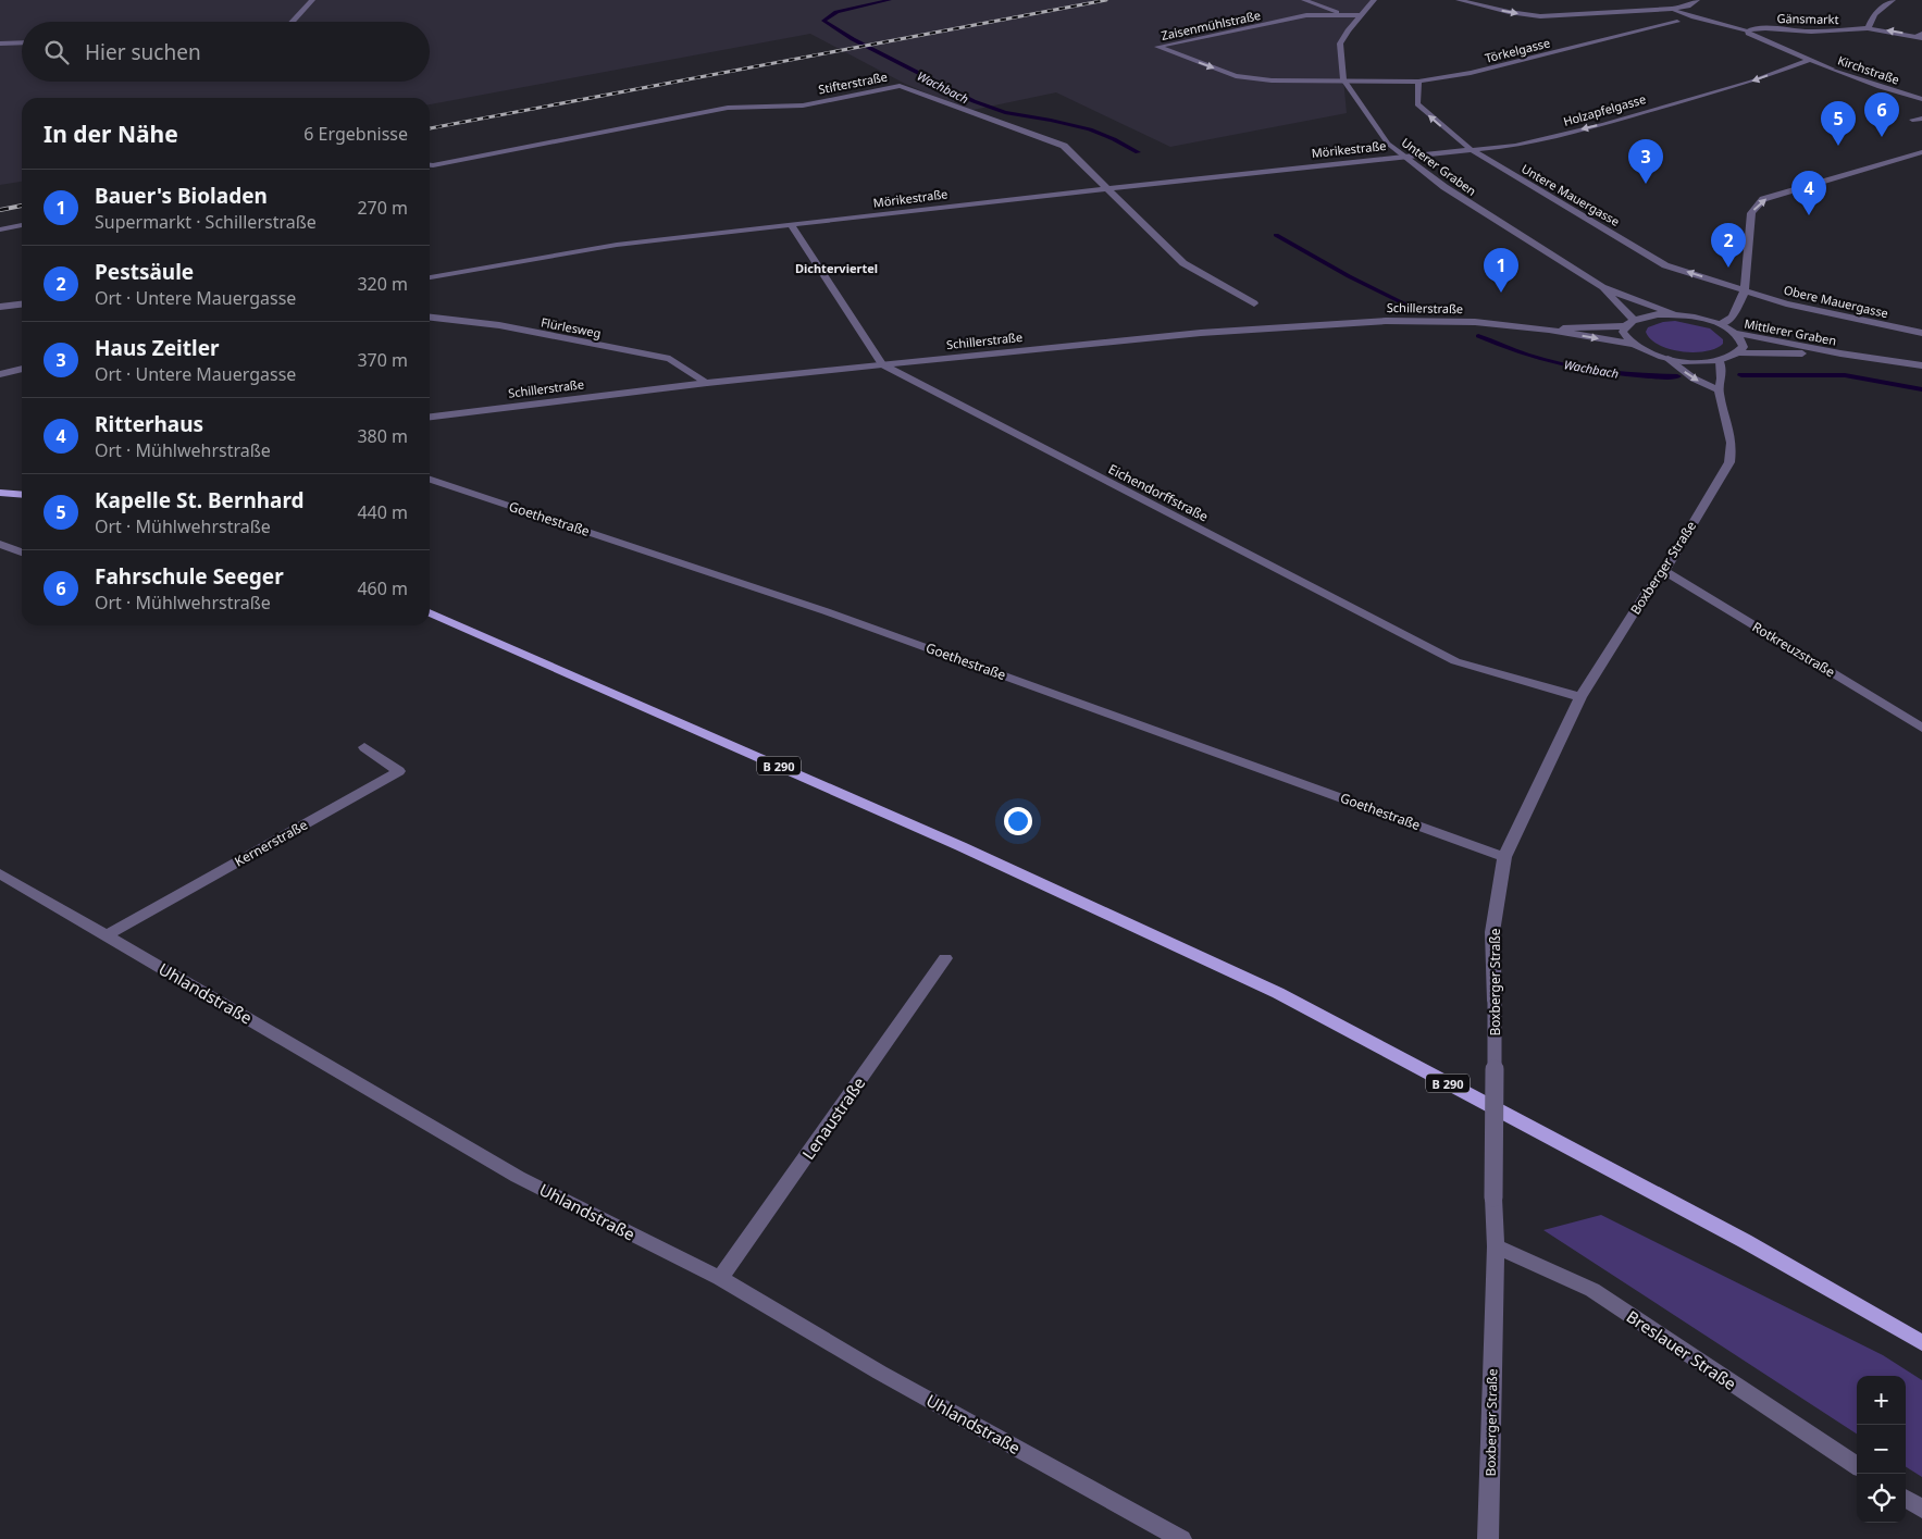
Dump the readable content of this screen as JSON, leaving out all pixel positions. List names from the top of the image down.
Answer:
{
  "streets": {
    "main road": ["B 290"],
    "street": [
      "Gänsmarkt",
      "Zaisenmühlstraße",
      "Törkelgasse",
      "Kirchstraße",
      "Stifterstraße",
      "Holzapfelgasse",
      "Mörikestraße",
      "Unterer Graben",
      "Untere Mauergasse",
      "Obere Mauergasse",
      "Schillerstraße",
      "Flürlesweg",
      "Mittlerer Graben",
      "Eichendorffstraße",
      "Goethestraße",
      "Boxberger Straße",
      "Rotkreuzstraße",
      "Kernerstraße",
      "Uhlandstraße",
      "Lenaustraße",
      "Breslauer Straße"
    ]
  },
  "crossings": [
    ["Gänsmarkt", "Törkelgasse"],
    ["Gänsmarkt", "Kirchstraße"],
    ["Gänsmarkt", "Holzapfelgasse"],
    ["Zaisenmühlstraße", "Törkelgasse"],
    ["Zaisenmühlstraße", "Unterer Graben"],
    ["Törkelgasse", "Unterer Graben"],
    ["Törkelgasse", "Untere Mauergasse"],
    ["Kirchstraße", "Holzapfelgasse"],
    ["Stifterstraße", "Mörikestraße"],
    ["Holzapfelgasse", "Mörikestraße"],
    ["Holzapfelgasse", "Unterer Graben"],
    ["Holzapfelgasse", "Untere Mauergasse"],
    ["Mörikestraße", "Unterer Graben"],
    ["Mörikestraße", "Eichendorffstraße"],
    ["Unterer Graben", "Mittlerer Graben"],
    ["Untere Mauergasse", "Obere Mauergasse"],
    ["Schillerstraße", "Flürlesweg"],
    ["Schillerstraße", "Eichendorffstraße"],
    ["Eichendorffstraße", "Boxberger Straße"],
    ["Goethestraße", "Boxberger Straße"],
    ["Boxberger Straße", "Rotkreuzstraße"],
    ["Boxberger Straße", "Breslauer Straße"],
    ["Kernerstraße", "Uhlandstraße"],
    ["Uhlandstraße", "Lenaustraße"]
  ],
  "one_way": ["Untere Mauergasse"],
  "districts": ["Dichterviertel"],
  "water": ["Wachbach"],
  "page": {
    "search": "Hier suchen",
    "pins": [
      "6",
      "5",
      "3",
      "4",
      "2",
      "1"
    ],
    "heading": ["In der Nähe", "6 Ergebnisse"],
    "list": [
      {
        "mark": "1",
        "name": "Bauer's Bioladen",
        "note": "Supermarkt · Schillerstraße",
        "value": "270 m"
      },
      {
        "mark": "2",
        "name": "Pestsäule",
        "note": "Ort · Untere Mauergasse",
        "value": "320 m"
      },
      {
        "mark": "3",
        "name": "Haus Zeitler",
        "note": "Ort · Untere Mauergasse",
        "value": "370 m"
      },
      {
        "mark": "4",
        "name": "Ritterhaus",
        "note": "Ort · Mühlwehrstraße",
        "value": "380 m"
      },
      {
        "mark": "5",
        "name": "Kapelle St. Bernhard",
        "note": "Ort · Mühlwehrstraße",
        "value": "440 m"
      },
      {
        "mark": "6",
        "name": "Fahrschule Seeger",
        "note": "Ort · Mühlwehrstraße",
        "value": "460 m"
      }
    ],
    "map_buttons": ["+", "−"]
  }
}
